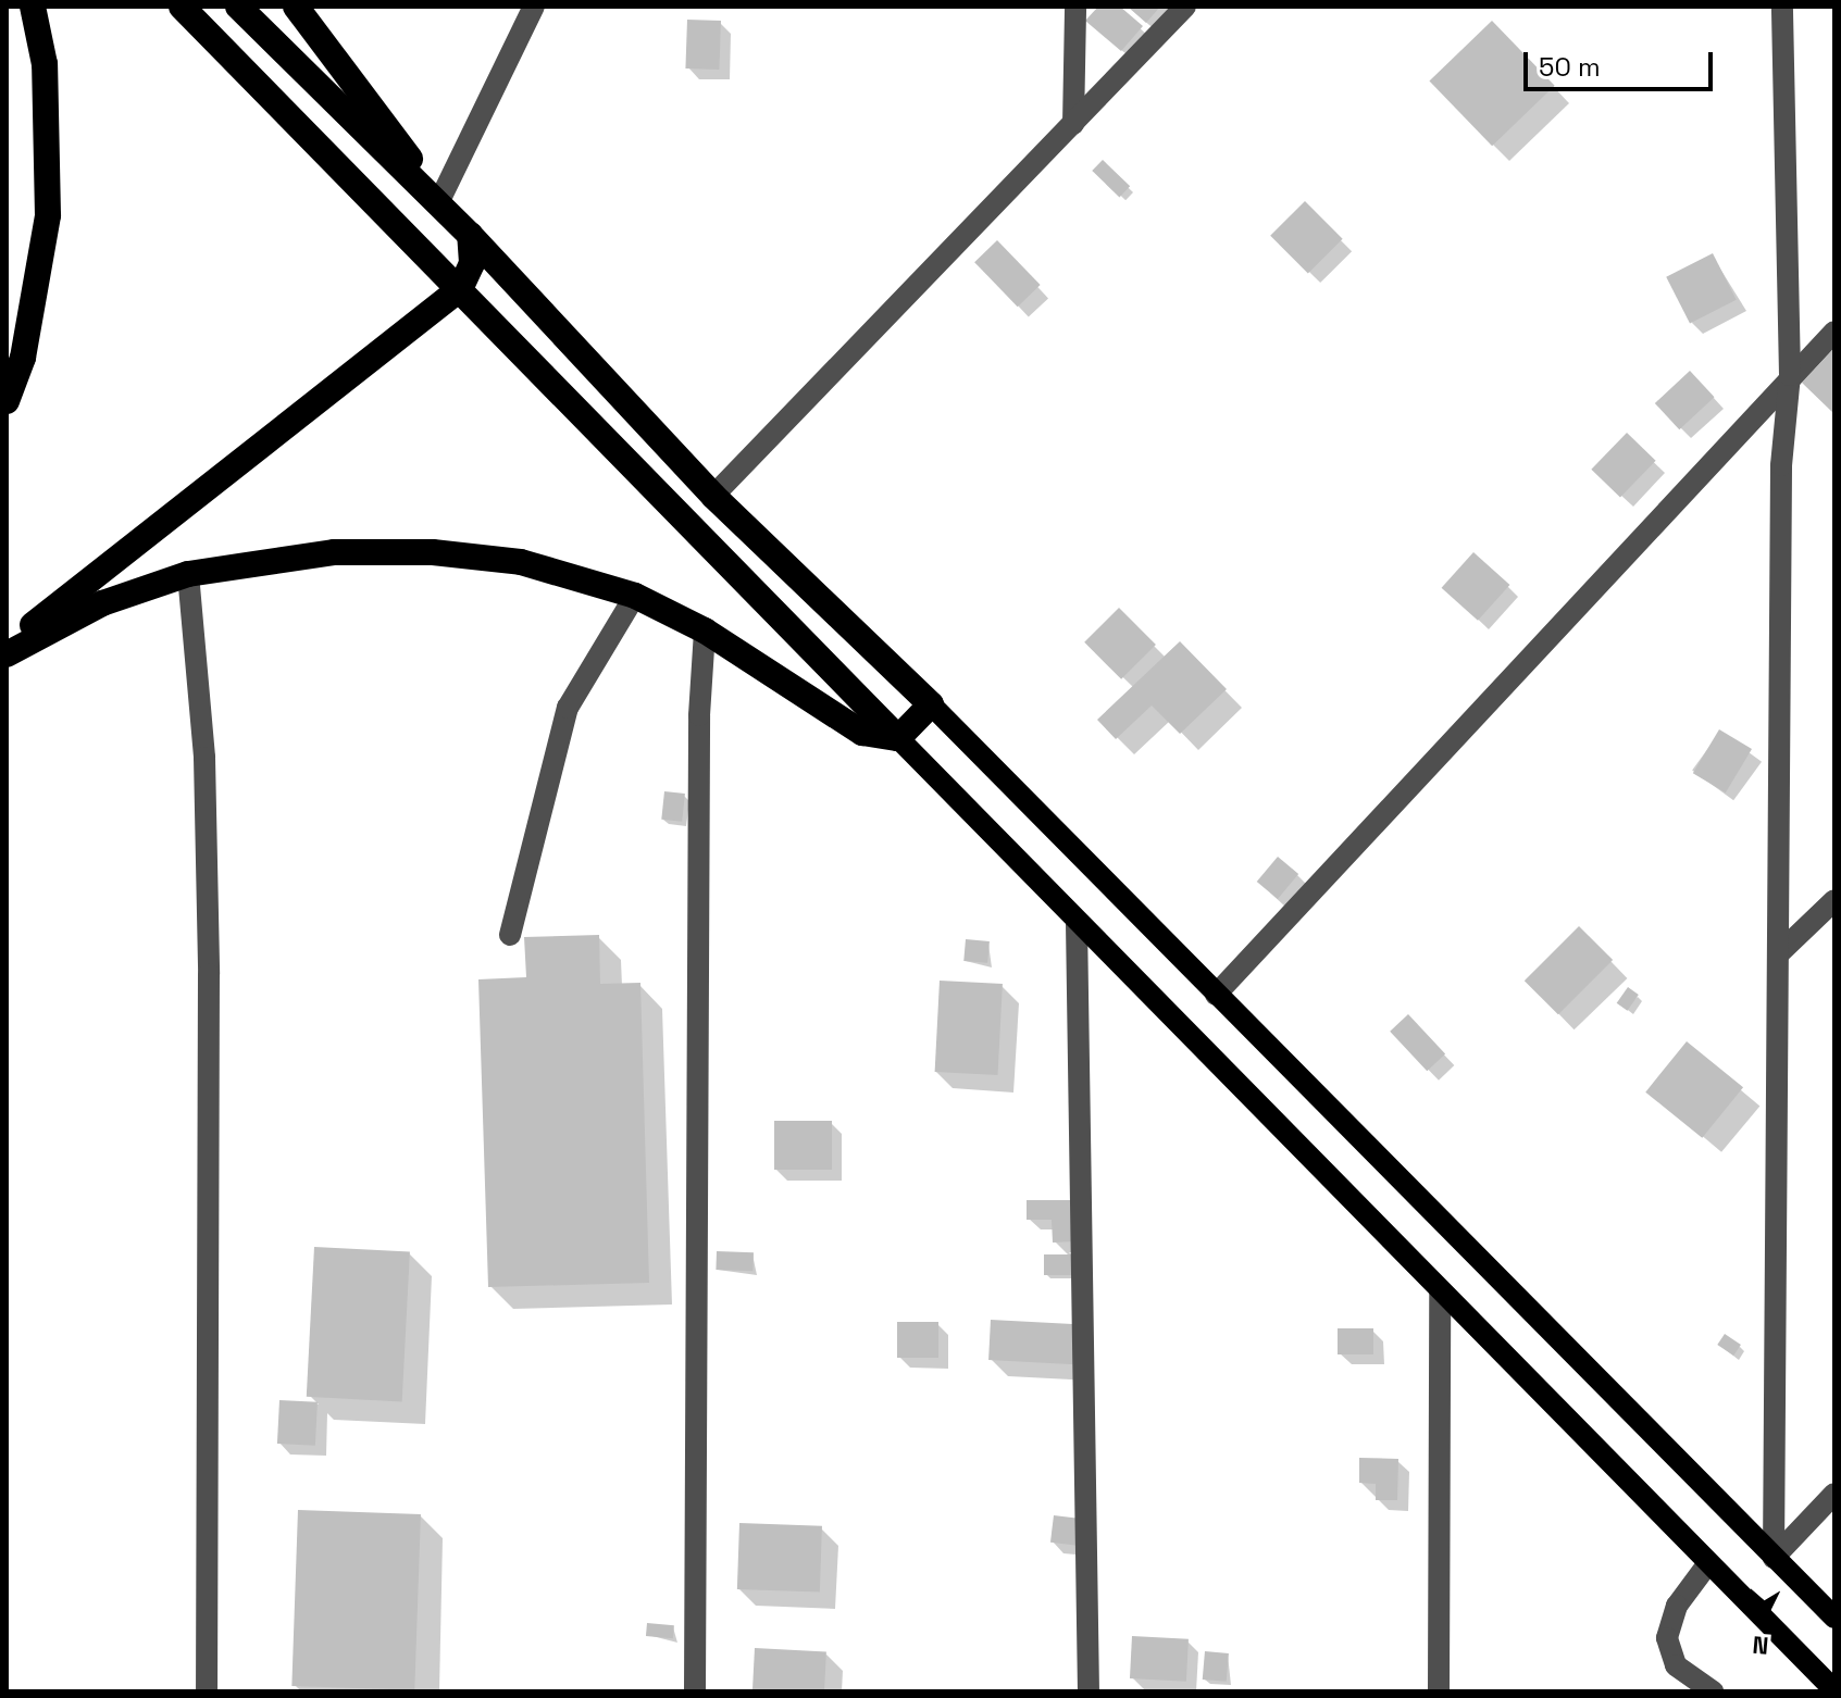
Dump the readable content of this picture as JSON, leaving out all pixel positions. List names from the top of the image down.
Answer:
{
  "scale_bar": "50 m",
  "north": "bottom"
}
